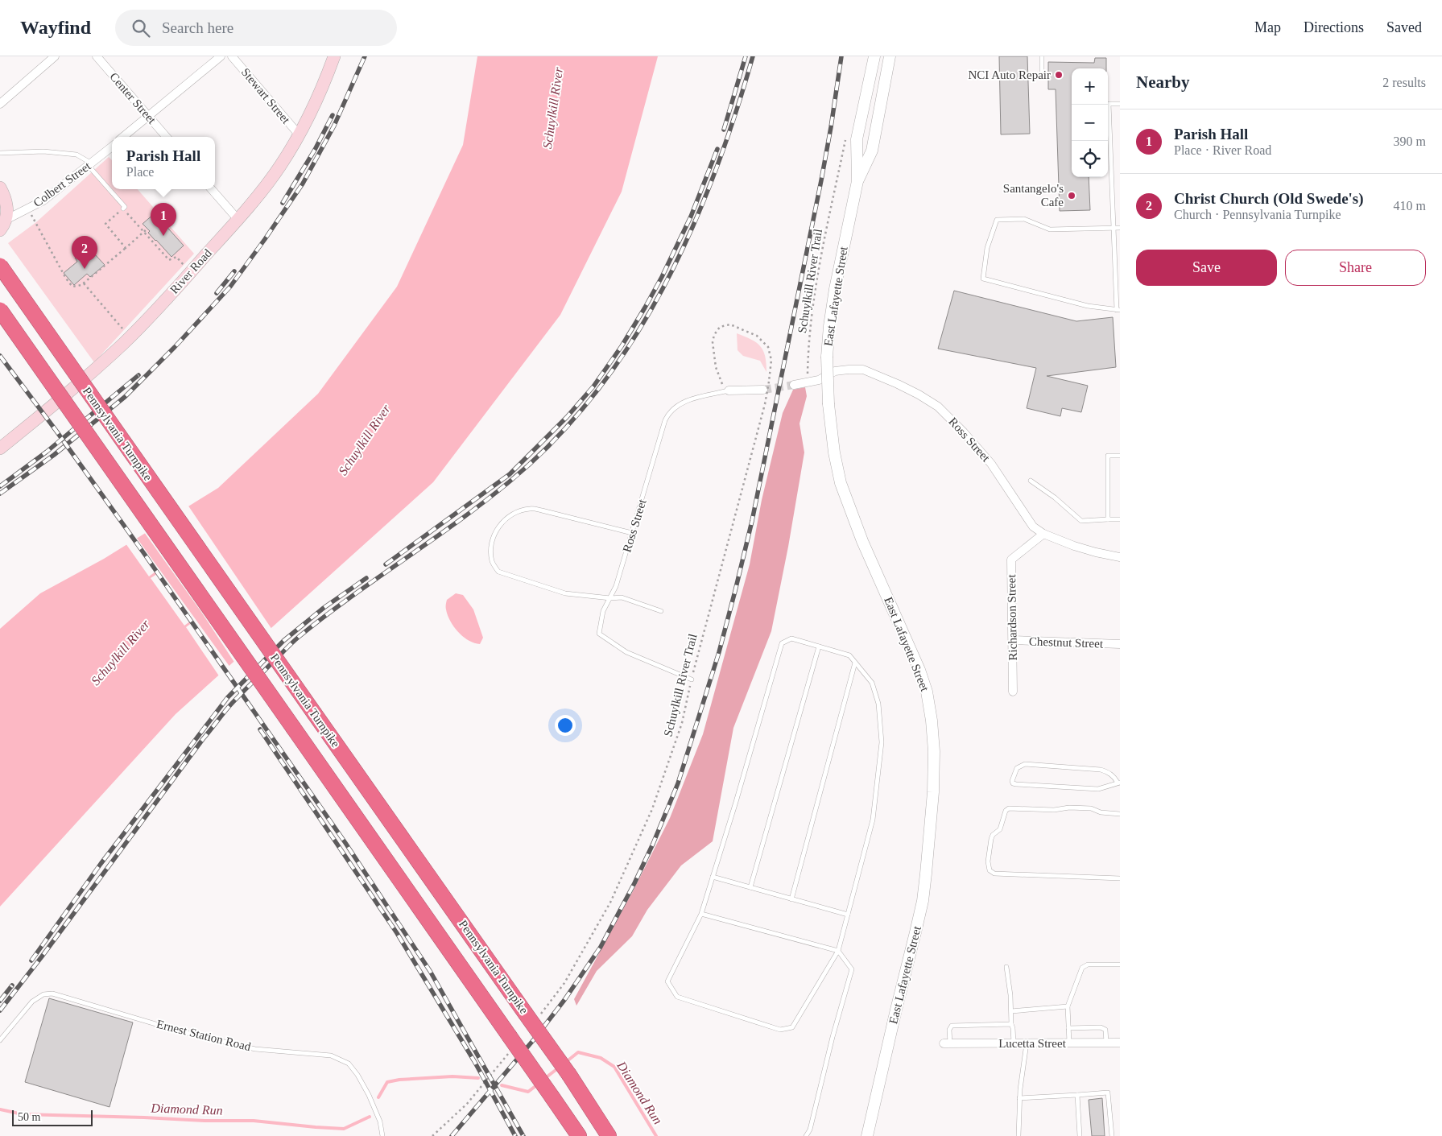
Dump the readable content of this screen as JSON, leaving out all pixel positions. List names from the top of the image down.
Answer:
{
  "streets": {
    "highway": ["Pennsylvania Turnpike"],
    "main road": ["River Road"],
    "street": [
      "Stewart Street",
      "Center Street",
      "Colbert Street",
      "East Lafayette Street",
      "Ross Street",
      "Richardson Street",
      "Chestnut Street",
      "Lucetta Street"
    ],
    "lane": ["Ernest Station Road"],
    "path": ["Schuylkill River Trail"]
  },
  "crossings": [
    ["Stewart Street", "River Road"],
    ["Schuylkill River Trail", "Ross Street"],
    ["Ross Street", "Richardson Street"],
    ["Richardson Street", "Chestnut Street"]
  ],
  "water": ["Schuylkill River", "Diamond Run"],
  "places": ["NCI Auto Repair", "Santangelo's Cafe"],
  "scale_bar": "50 m",
  "page": {
    "header": "Wayfind",
    "search": "Search here",
    "nav": ["Map", "Directions", "Saved"],
    "heading": ["Nearby", "2 results"],
    "map_buttons": ["+", "−"],
    "list": [
      {
        "mark": "1",
        "name": "Parish Hall",
        "note": "Place · River Road",
        "value": "390 m"
      },
      {
        "mark": "2",
        "name": "Christ Church (Old Swede's)",
        "note": "Church · Pennsylvania Turnpike",
        "value": "410 m"
      }
    ],
    "popup": ["Parish Hall", "Place"],
    "pins": ["1", "2"],
    "buttons": ["Save", "Share"],
    "scale": "50 m"
  }
}
